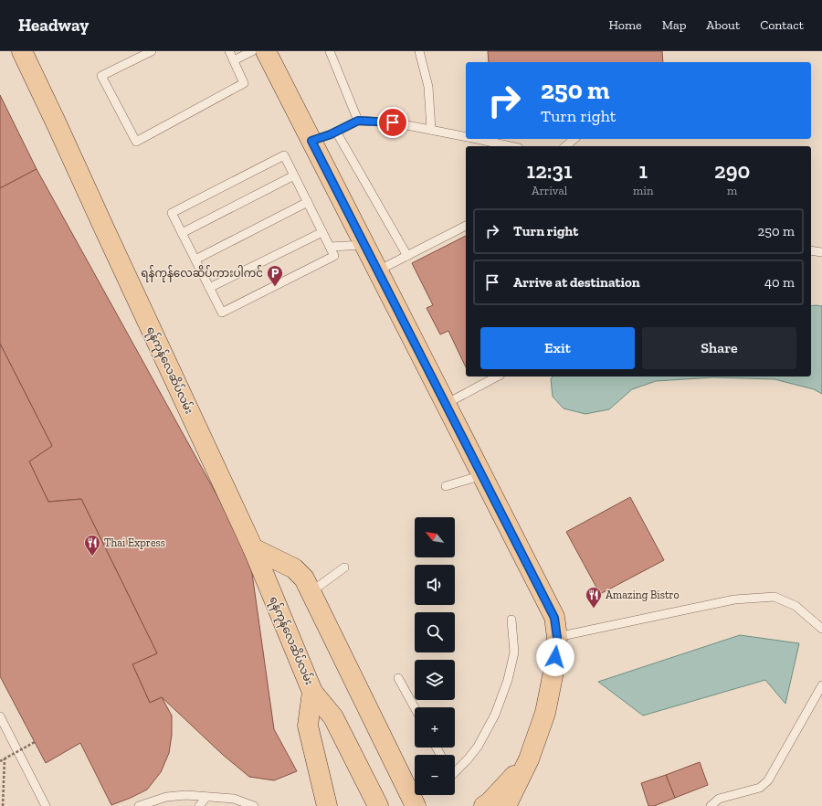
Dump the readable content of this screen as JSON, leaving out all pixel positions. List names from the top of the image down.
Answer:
{
  "streets": {
    "main road": ["ရန်ကုန်လေဆိပ်လမ်း"]
  },
  "places": {
    "parking": ["ရန်ကုန်လေဆိပ်ကားပါကင်"],
    "restaurant": ["Thai Express", "Amazing Bistro"]
  },
  "north": "top left",
  "page": {
    "header": "Headway",
    "nav": [
      "Home",
      "Map",
      "About",
      "Contact"
    ],
    "turn": ["250 m", "Turn right"],
    "eta": [
      "12:31",
      "Arrival",
      "1",
      "min",
      "290",
      "m"
    ],
    "list": [
      {
        "name": "Turn right",
        "value": "250 m"
      },
      {
        "name": "Arrive at destination",
        "value": "40 m"
      }
    ],
    "buttons": ["Exit", "Share"],
    "map_buttons": ["+", "−"]
  }
}
